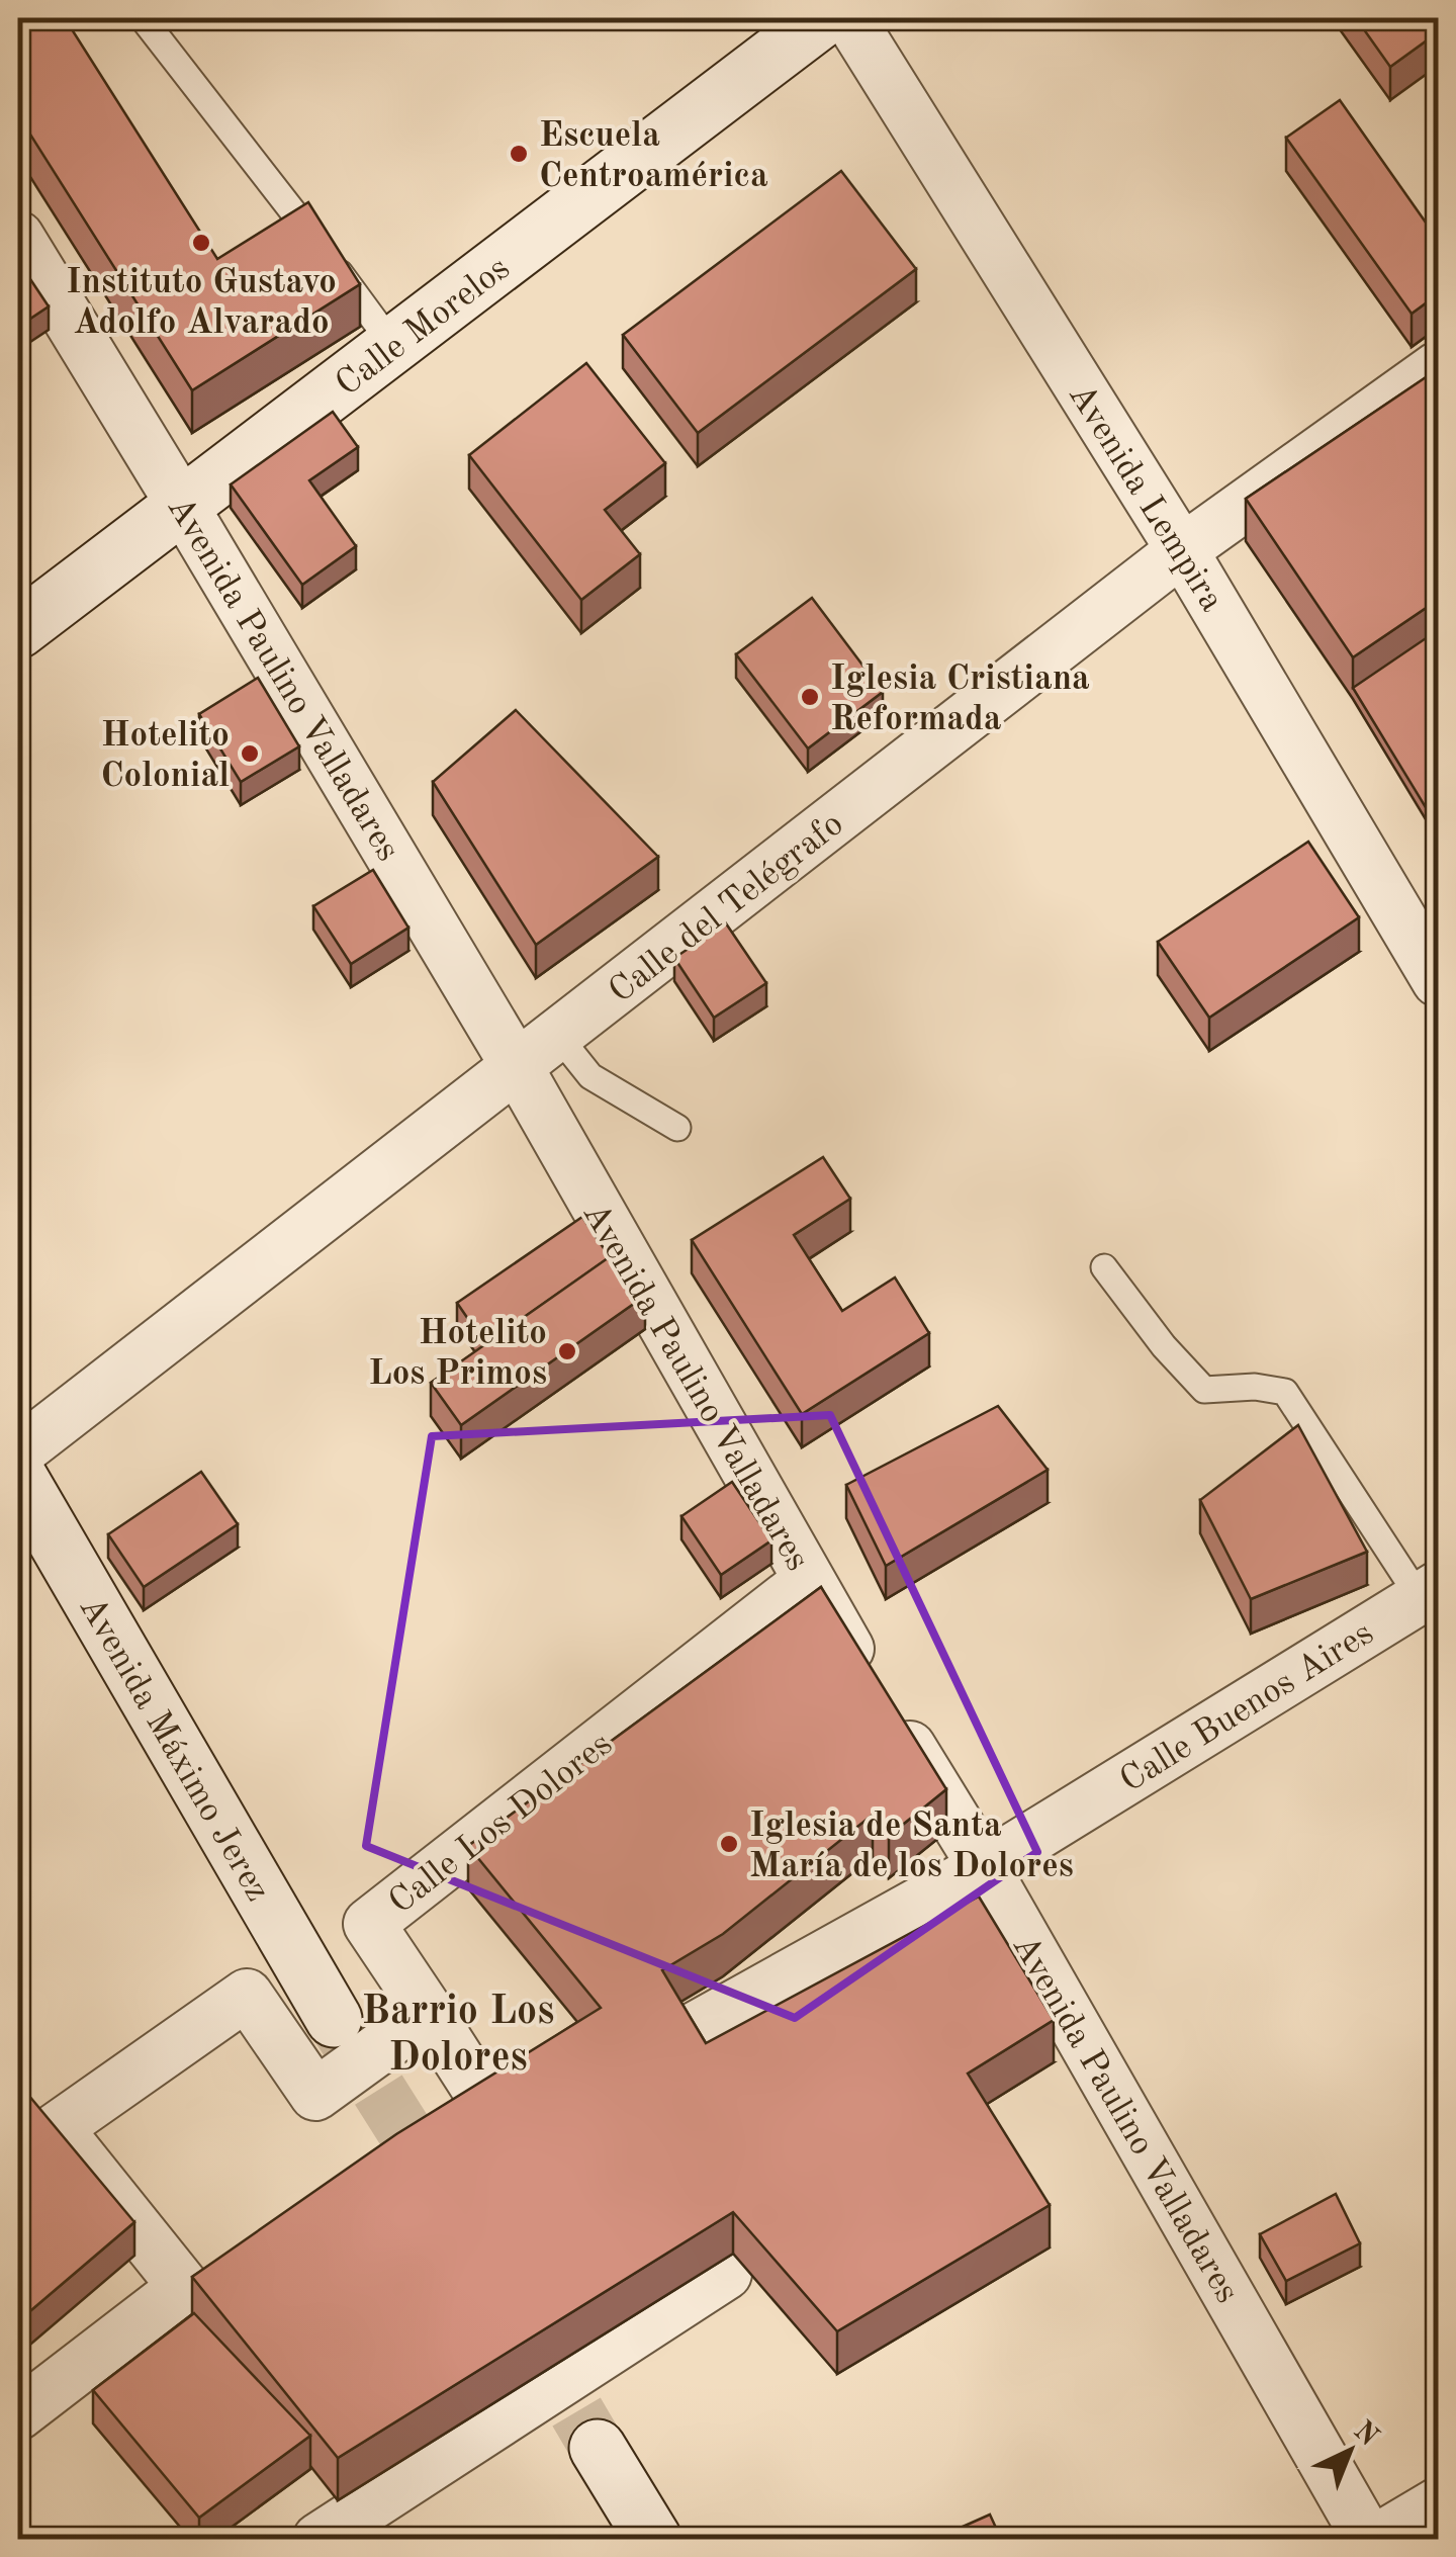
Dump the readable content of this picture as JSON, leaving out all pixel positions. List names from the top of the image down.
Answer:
{
  "streets": {
    "main road": ["Calle Morelos", "Avenida Máximo Jerez"],
    "street": [
      "Avenida Lempira",
      "Avenida Paulino Valladares",
      "Calle del Telégrafo",
      "Calle Buenos Aires",
      "Calle Los Dolores"
    ]
  },
  "crossings": [
    ["Calle Morelos", "Avenida Paulino Valladares"],
    ["Avenida Lempira", "Calle del Telégrafo"],
    ["Avenida Paulino Valladares", "Calle del Telégrafo"],
    ["Avenida Paulino Valladares", "Calle Buenos Aires"],
    ["Avenida Paulino Valladares", "Calle Los Dolores"]
  ],
  "districts": ["Barrio Los Dolores"],
  "places": [
    "Escuela Centroamérica",
    "Instituto Gustavo Adolfo Alvarado",
    "Iglesia Cristiana Reformada",
    "Hotelito Colonial",
    "Hotelito Los Primos",
    "Iglesia de Santa María de los Dolores"
  ],
  "north": "top right"
}
